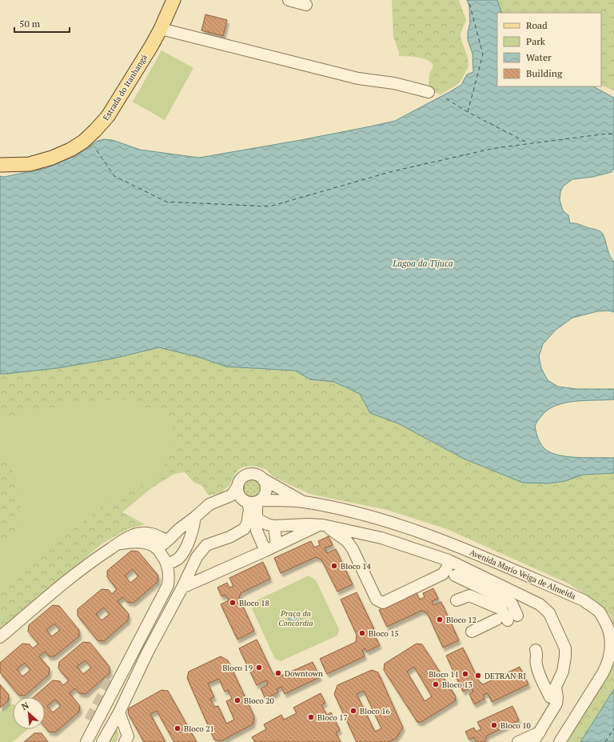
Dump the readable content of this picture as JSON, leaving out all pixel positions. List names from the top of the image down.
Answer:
{
  "streets": {
    "main road": ["Estrada do Itanhangá"],
    "street": ["Avenida Mario Veiga de Almeida"]
  },
  "water": ["Lagoa da Tijuca"],
  "parks": ["Praça da Concórdia"],
  "places": [
    "Bloco 14",
    "Bloco 18",
    "Bloco 12",
    "Bloco 15",
    "Bloco 19",
    "Downtown",
    "Bloco 11",
    "DETRAN RJ",
    "Bloco 13",
    "Bloco 20",
    "Bloco 16",
    "Bloco 17",
    "Bloco 10",
    "Bloco 21"
  ],
  "legend": [
    "Road",
    "Park",
    "Water",
    "Building"
  ],
  "scale_bar": "50 m",
  "north": "top left"
}
